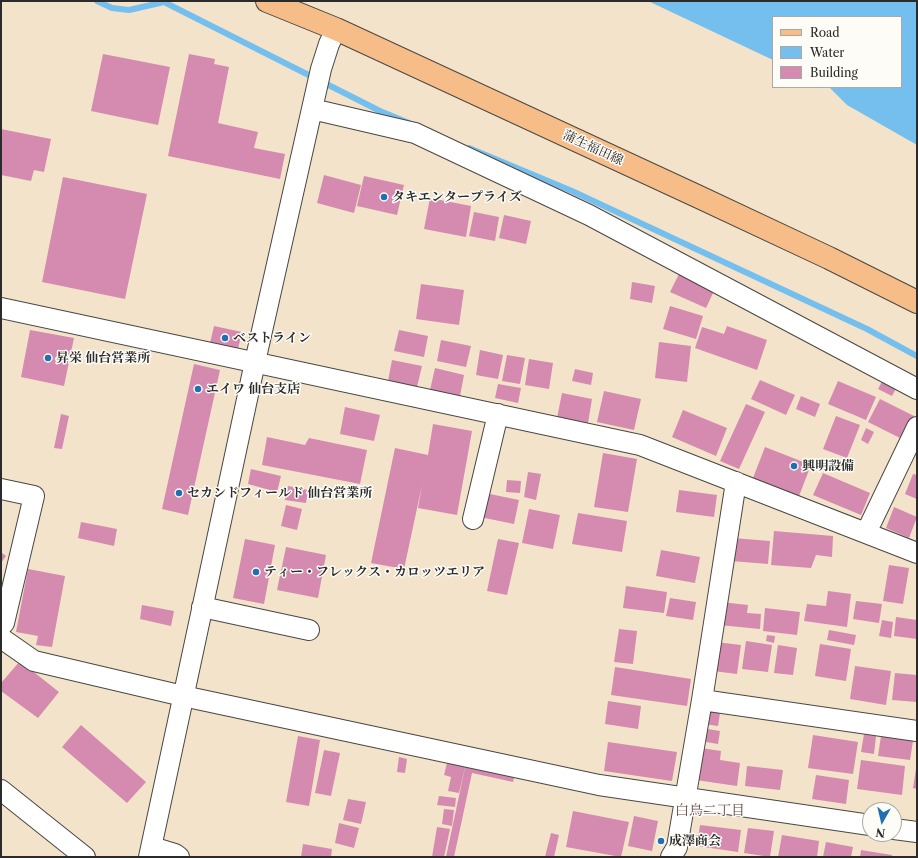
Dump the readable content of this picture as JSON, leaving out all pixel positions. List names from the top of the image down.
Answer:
{
  "streets": {
    "main road": ["蒲生福田線"]
  },
  "districts": ["白鳥二丁目"],
  "places": [
    "タキエンタープライズ",
    "ベストライン",
    "昇栄 仙台営業所",
    "エイワ 仙台支店",
    "興明設備",
    "セカンドフィールド 仙台営業所",
    "ティー・フレックス・カロッツエリア",
    "成澤商会"
  ],
  "legend": ["Road", "Water", "Building"],
  "north": "bottom"
}
